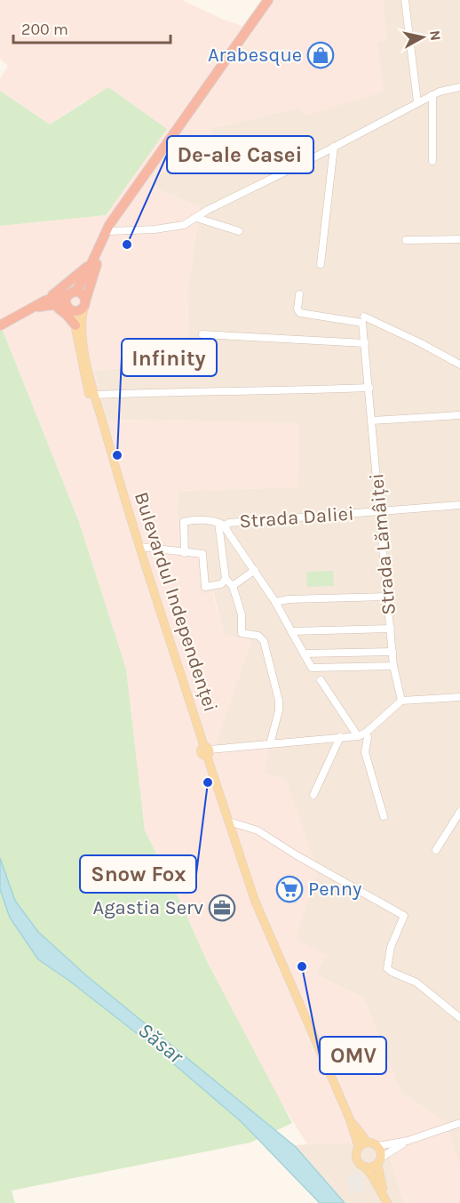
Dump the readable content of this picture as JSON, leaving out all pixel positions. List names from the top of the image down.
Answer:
{
  "streets": {
    "highway": ["Bulevardul Independenței"],
    "street": ["Strada Daliei", "Strada Lămâiței"]
  },
  "crossings": [
    ["Strada Daliei", "Strada Lămâiței"]
  ],
  "water": ["Săsar"],
  "places": {
    "shop": ["Arabesque"],
    "other": [
      "De-ale Casei",
      "Infinity",
      "Snow Fox",
      "OMV"
    ],
    "supermarket": ["Penny"],
    "office": ["Agastia Serv"]
  },
  "scale_bar": "200 m",
  "north": "right"
}
